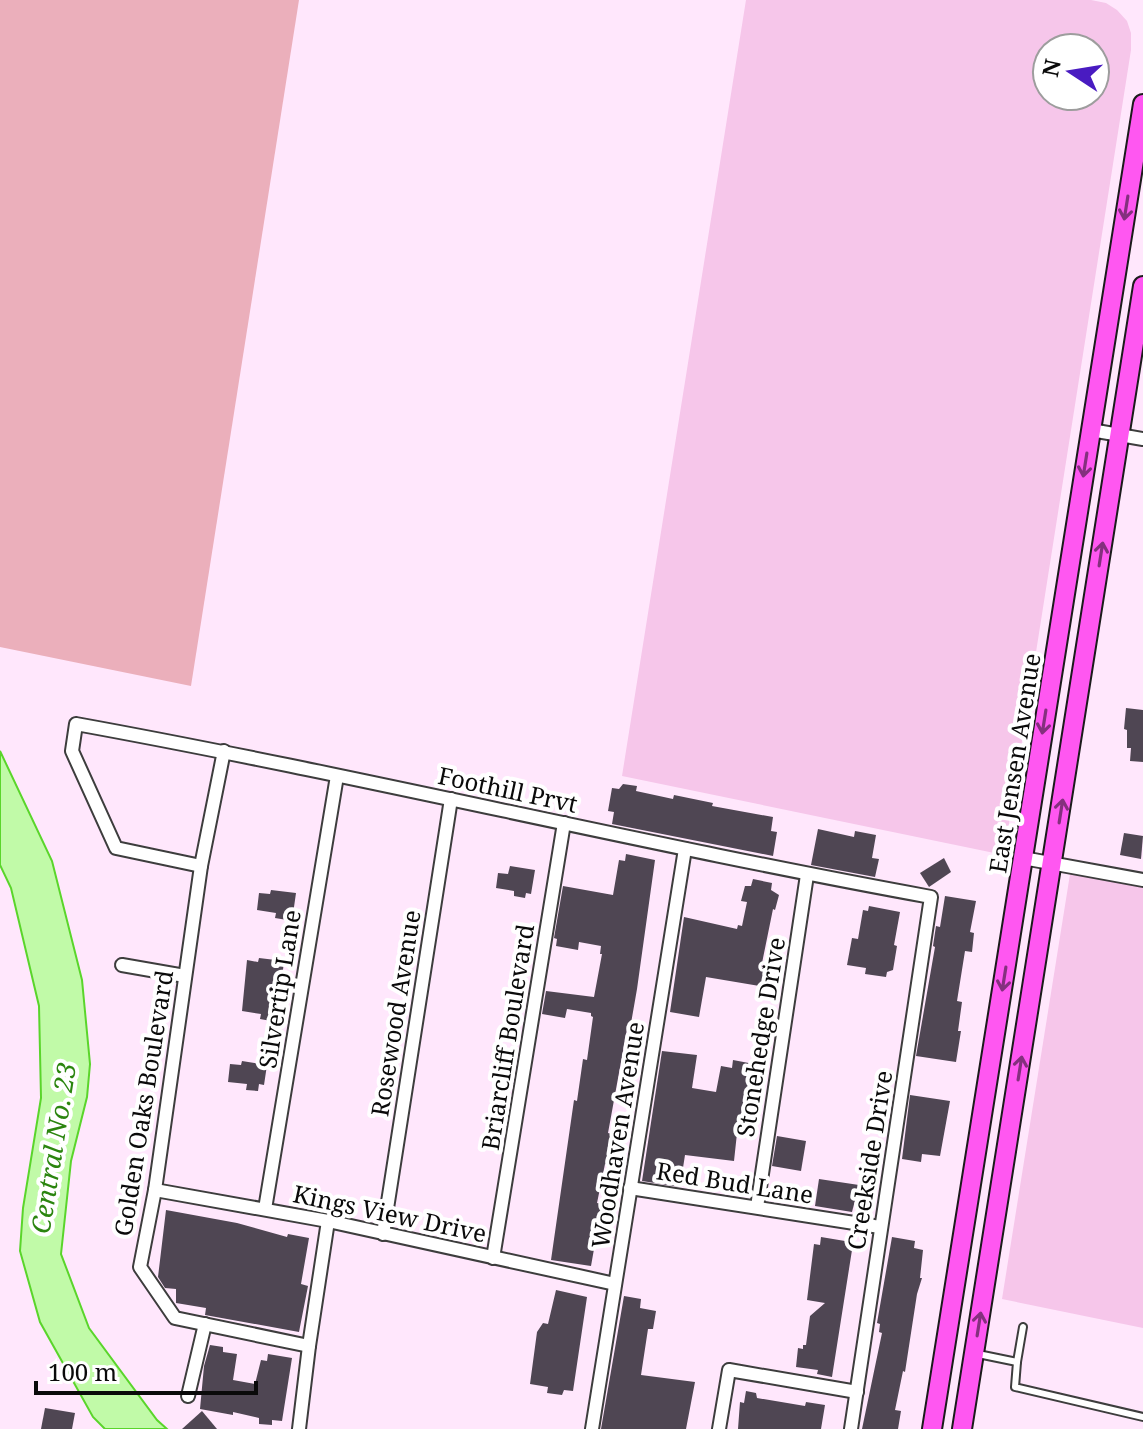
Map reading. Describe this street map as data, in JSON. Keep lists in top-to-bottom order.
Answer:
{
  "streets": {
    "main road": ["East Jensen Avenue"],
    "street": [
      "Foothill Prvt",
      "Silvertip Lane",
      "Rosewood Avenue",
      "Briarcliff Boulevard",
      "Stonehedge Drive",
      "Golden Oaks Boulevard",
      "Woodhaven Avenue",
      "Creekside Drive",
      "Red Bud Lane",
      "Kings View Drive"
    ]
  },
  "crossings": [
    ["Foothill Prvt", "Silvertip Lane"],
    ["Foothill Prvt", "Rosewood Avenue"],
    ["Foothill Prvt", "Briarcliff Boulevard"],
    ["Foothill Prvt", "Stonehedge Drive"],
    ["Foothill Prvt", "Golden Oaks Boulevard"],
    ["Foothill Prvt", "Woodhaven Avenue"],
    ["Foothill Prvt", "Creekside Drive"],
    ["Silvertip Lane", "Kings View Drive"],
    ["Rosewood Avenue", "Kings View Drive"],
    ["Briarcliff Boulevard", "Kings View Drive"],
    ["Stonehedge Drive", "Red Bud Lane"],
    ["Golden Oaks Boulevard", "Kings View Drive"],
    ["Woodhaven Avenue", "Red Bud Lane"],
    ["Woodhaven Avenue", "Kings View Drive"],
    ["Creekside Drive", "Red Bud Lane"]
  ],
  "water": ["Central No. 23"],
  "scale_bar": "100 m",
  "north": "left"
}
